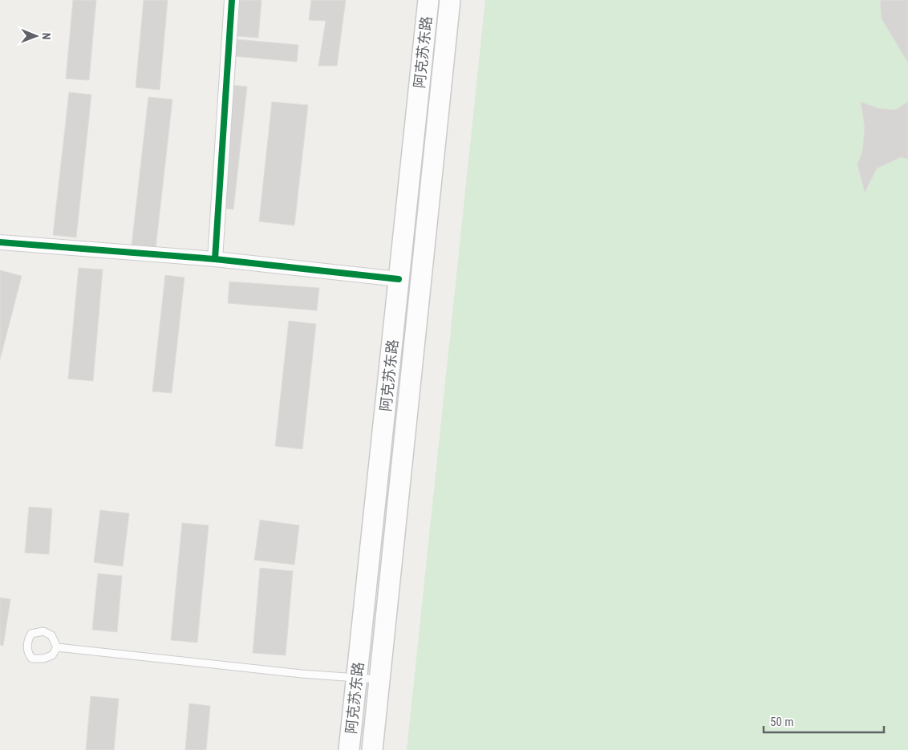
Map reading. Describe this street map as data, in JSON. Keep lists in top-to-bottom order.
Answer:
{
  "streets": {
    "main road": ["阿克苏东路"]
  },
  "scale_bar": "50 m",
  "north": "right"
}
